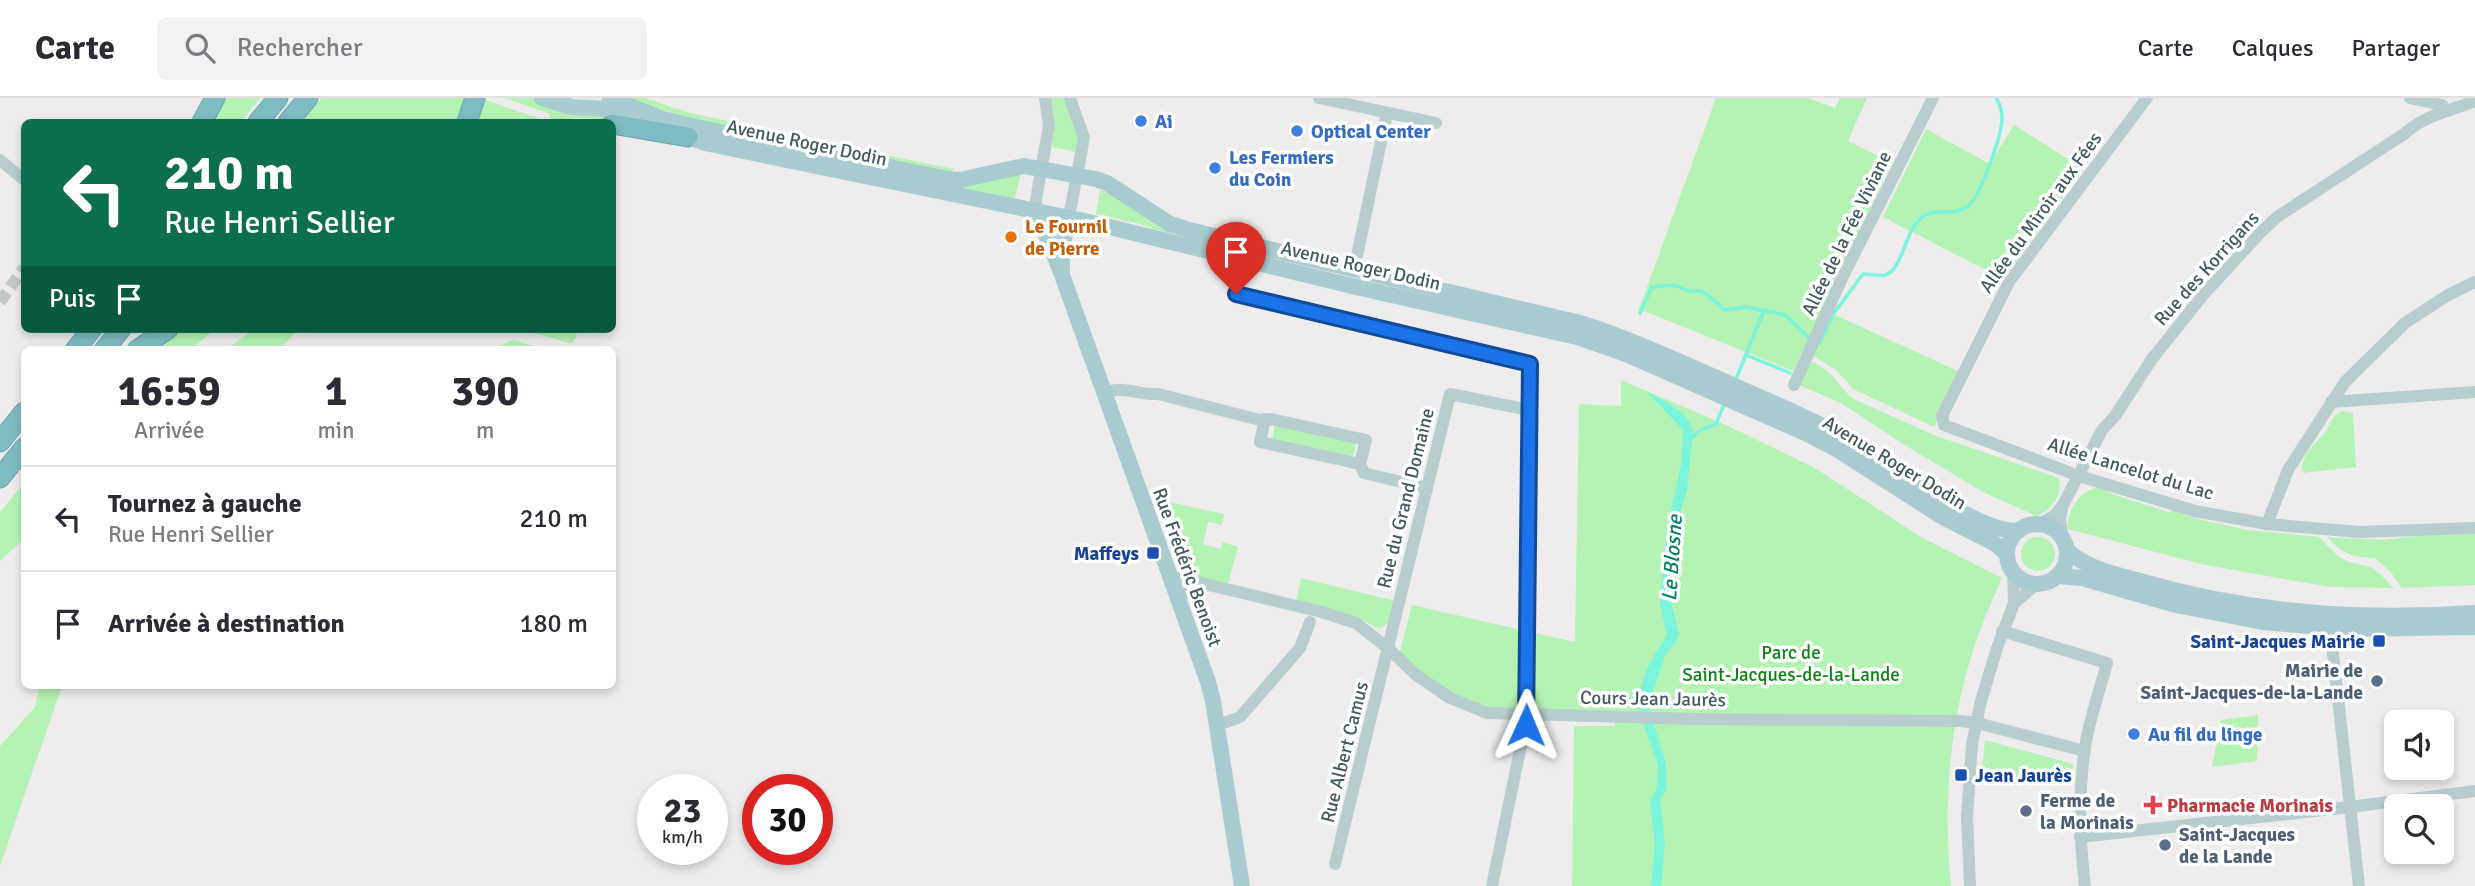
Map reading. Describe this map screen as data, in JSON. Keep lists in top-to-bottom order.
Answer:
{
  "streets": {
    "main road": ["Avenue Roger Dodin", "Rue Frédéric Benoist"],
    "street": [
      "Allée du Miroir aux Fées",
      "Allée de la Fée Viviane",
      "Rue des Korrigans",
      "Allée Lancelot du Lac",
      "Rue du Grand Domaine",
      "Cours Jean Jaurès",
      "Rue Albert Camus"
    ]
  },
  "crossings": [
    ["Avenue Roger Dodin", "Rue des Korrigans"],
    ["Avenue Roger Dodin", "Rue Frédéric Benoist"],
    ["Allée du Miroir aux Fées", "Allée Lancelot du Lac"],
    ["Rue des Korrigans", "Allée Lancelot du Lac"],
    ["Rue du Grand Domaine", "Cours Jean Jaurès"],
    ["Rue du Grand Domaine", "Rue Albert Camus"],
    ["Rue Frédéric Benoist", "Cours Jean Jaurès"],
    ["Cours Jean Jaurès", "Rue Albert Camus"]
  ],
  "water": ["Le Blosne"],
  "parks": ["Parc de Saint-Jacques-de-la-Lande"],
  "places": {
    "other": [
      "Ai",
      "Optical Center",
      "Les Fermiers du Coin",
      "Le Fournil de Pierre",
      "Mairie de Saint-Jacques-de-la-Lande",
      "Au fil du linge",
      "Ferme de la Morinais",
      "Saint-Jacques de la Lande"
    ],
    "transit": ["Maffeys", "Saint-Jacques Mairie", "Jean Jaurès"],
    "health": ["Pharmacie Morinais"]
  },
  "page": {
    "header": "Carte",
    "search": "Rechercher",
    "nav": ["Carte", "Calques", "Partager"],
    "turn": ["210 m", "Rue Henri Sellier"],
    "then": "Puis",
    "eta": [
      "16:59",
      "Arrivée",
      "1",
      "min",
      "390",
      "m"
    ],
    "list": [
      {
        "name": "Tournez à gauche",
        "note": "Rue Henri Sellier",
        "value": "210 m"
      },
      {
        "name": "Arrivée à destination",
        "value": "180 m"
      }
    ],
    "speed": "23 km/h",
    "limit": "30"
  }
}
